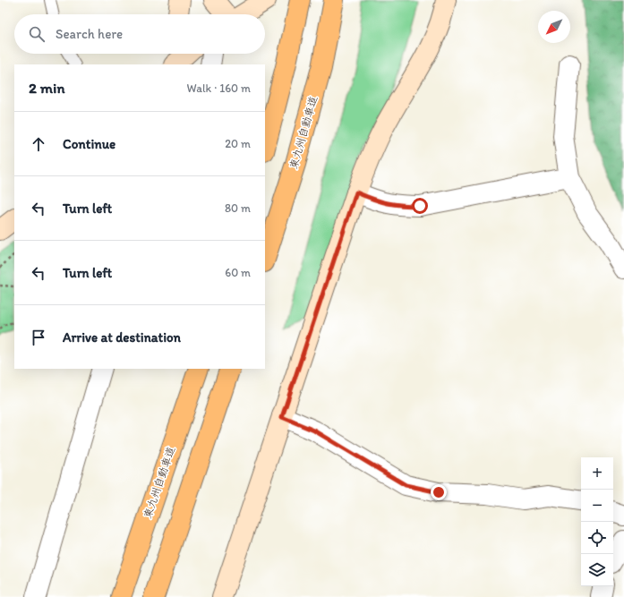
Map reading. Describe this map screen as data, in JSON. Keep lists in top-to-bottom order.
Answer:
{
  "streets": {
    "highway": ["東九州自動車道"]
  },
  "north": "bottom left",
  "page": {
    "search": "Search here",
    "heading": ["2 min", "Walk · 160 m"],
    "list": [
      ["Continue", "20 m"],
      ["Turn left", "80 m"],
      ["Turn left", "60 m"],
      "Arrive at destination"
    ],
    "map_buttons": ["+", "−"]
  }
}
